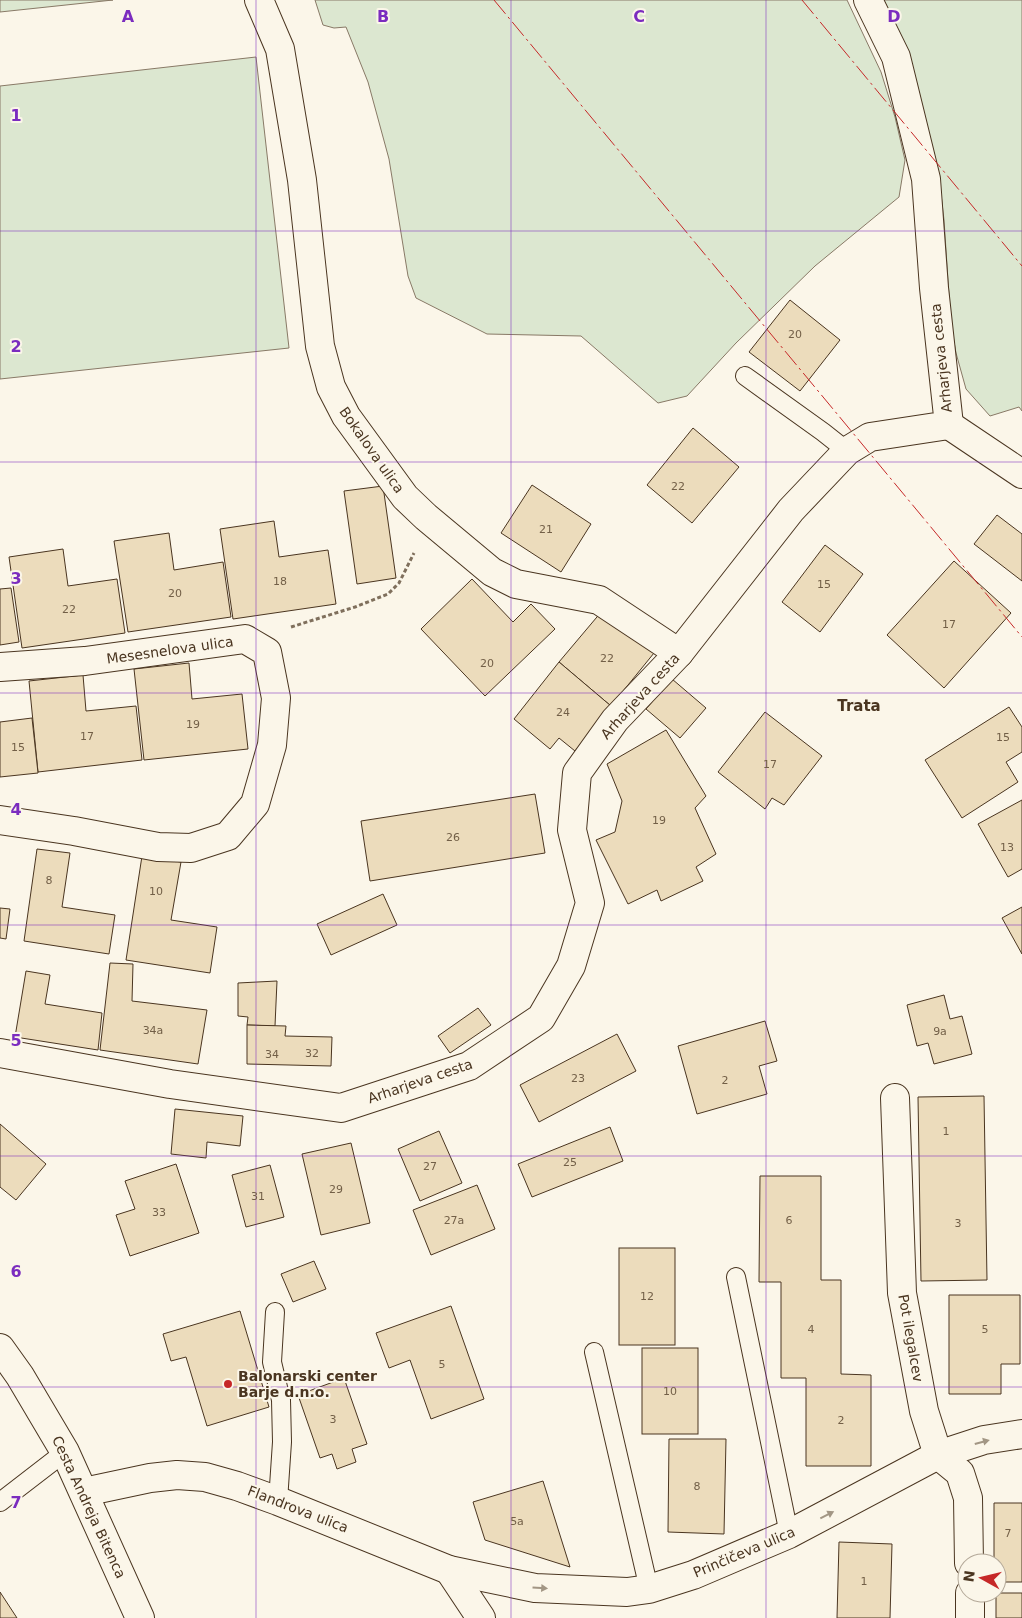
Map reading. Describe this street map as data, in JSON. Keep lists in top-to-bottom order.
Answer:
{
  "streets": {
    "street": [
      "Arharjeva cesta",
      "Bokalova ulica",
      "Mesesnelova ulica",
      "Pot ilegalcev",
      "Cesta Andreja Bitenca",
      "Flandrova ulica",
      "Prinčičeva ulica"
    ]
  },
  "crossings": [
    ["Arharjeva cesta", "Bokalova ulica"],
    ["Pot ilegalcev", "Prinčičeva ulica"],
    ["Cesta Andreja Bitenca", "Flandrova ulica"],
    ["Flandrova ulica", "Prinčičeva ulica"]
  ],
  "one_way": ["Prinčičeva ulica"],
  "districts": ["Trata"],
  "places": ["Balonarski center Barje d.n.o."],
  "house_numbers": [
    "20",
    "22",
    "21",
    "18",
    "15",
    "20",
    "22",
    "17",
    "22",
    "20",
    "24",
    "19",
    "17",
    "15",
    "15",
    "17",
    "19",
    "26",
    "13",
    "8",
    "10",
    "34a",
    "9a",
    "32",
    "34",
    "23",
    "2",
    "1",
    "25",
    "27",
    "29",
    "31",
    "33",
    "27a",
    "6",
    "3",
    "12",
    "4",
    "5",
    "5",
    "10",
    "3",
    "2",
    "8",
    "5a",
    "7",
    "1"
  ],
  "north": "left",
  "grid": {
    "columns": [
      "A",
      "B",
      "C",
      "D"
    ],
    "rows": [
      "1",
      "2",
      "3",
      "4",
      "5",
      "6",
      "7"
    ]
  }
}
